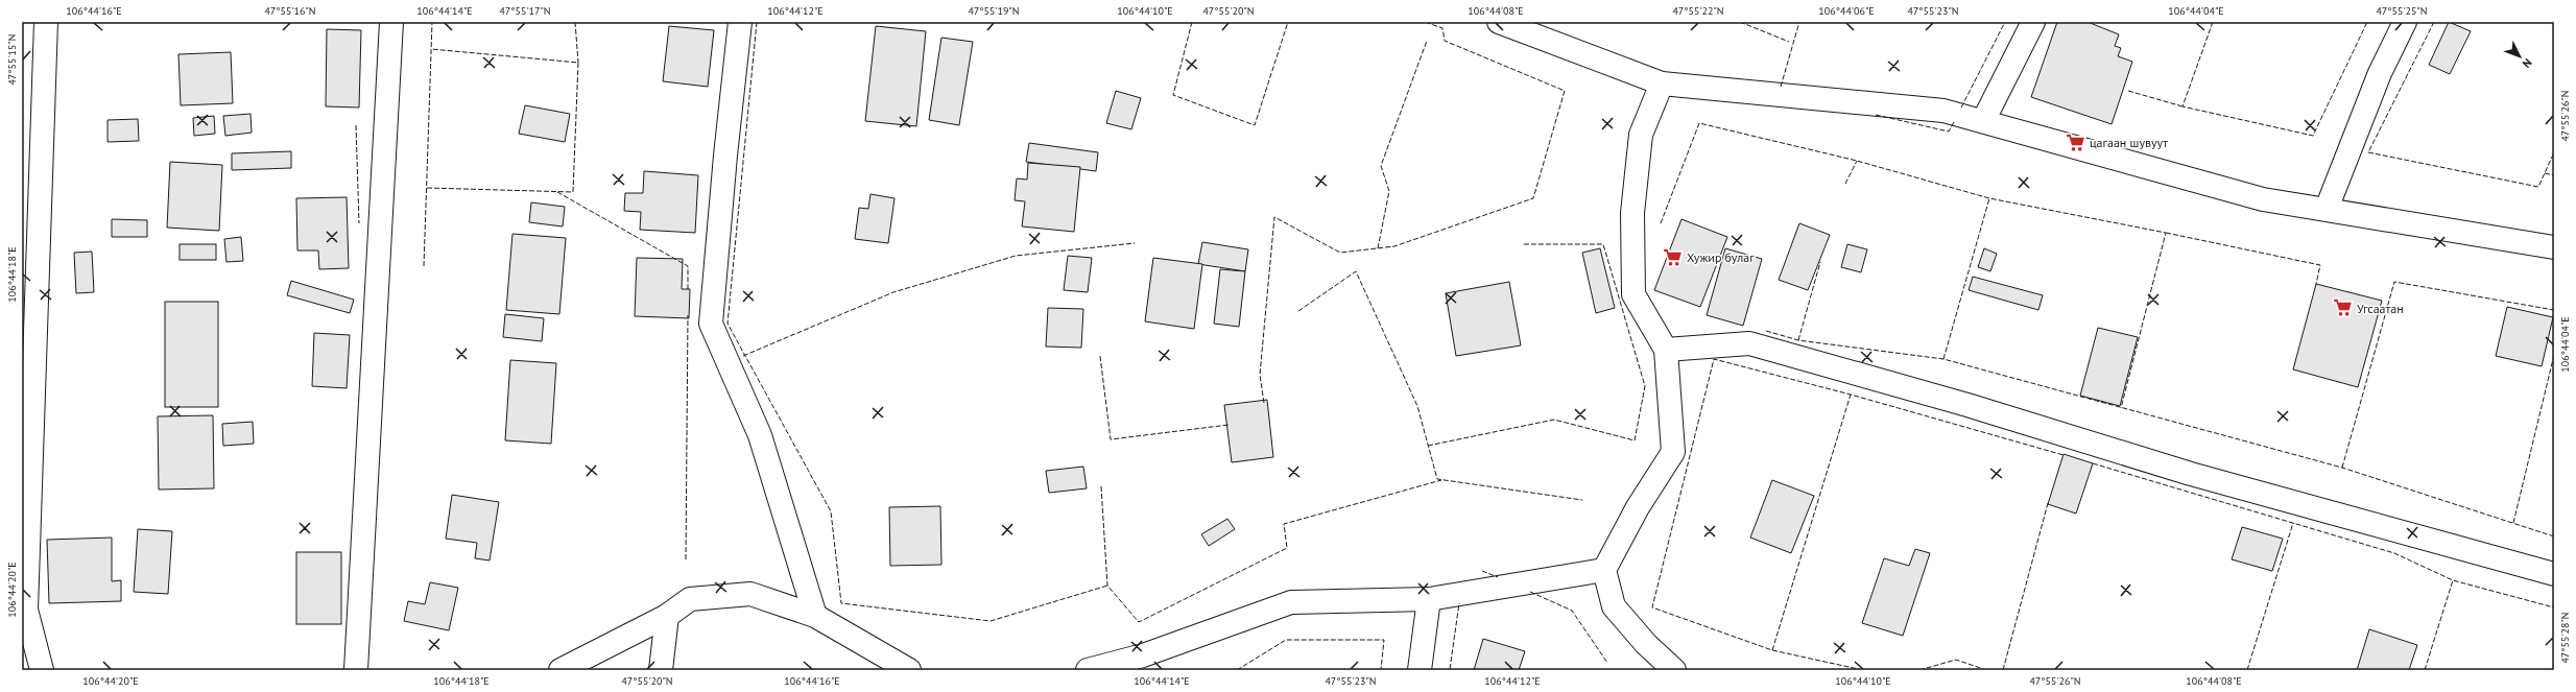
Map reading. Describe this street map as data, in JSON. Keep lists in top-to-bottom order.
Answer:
{
  "places": {
    "supermarket": ["цагаан шувуут", "Хужир булаг", "Угсаатан"]
  },
  "north": "bottom right",
  "coordinates": [
    "106°44'16\"E",
    "47°55'16\"N",
    "106°44'14\"E",
    "47°55'17\"N",
    "106°44'12\"E",
    "47°55'19\"N",
    "106°44'10\"E",
    "47°55'20\"N",
    "106°44'08\"E",
    "47°55'22\"N",
    "106°44'06\"E",
    "47°55'23\"N",
    "106°44'04\"E",
    "47°55'25\"N",
    "47°55'15\"N",
    "47°55'26\"N",
    "106°44'18\"E",
    "106°44'20\"E",
    "47°55'28\"N"
  ]
}
